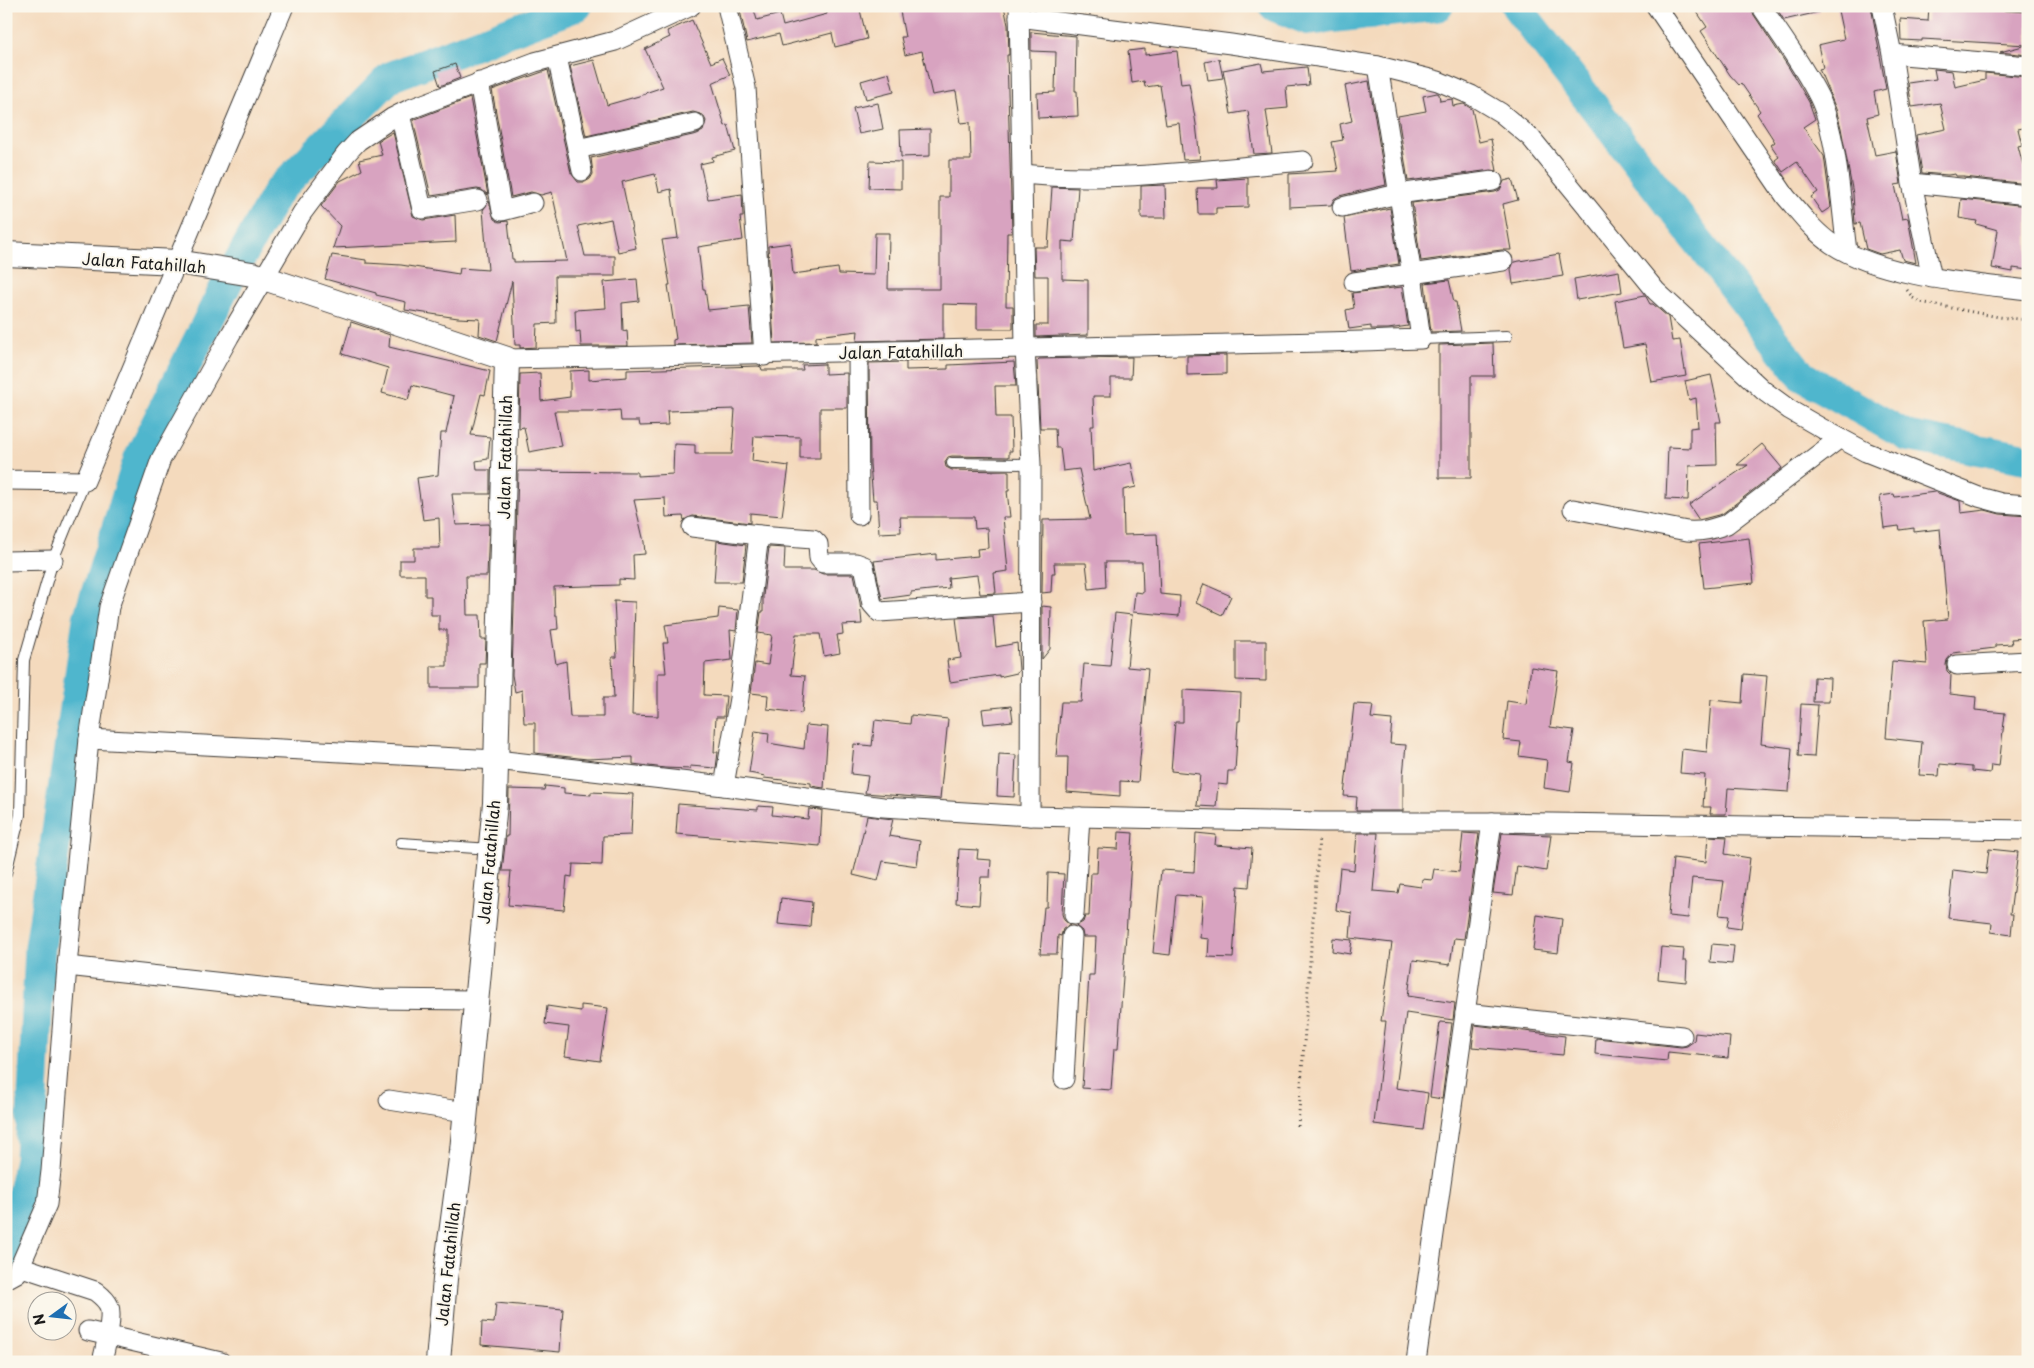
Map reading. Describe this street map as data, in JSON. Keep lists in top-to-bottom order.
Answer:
{
  "streets": {
    "street": ["Jalan Fatahillah"]
  },
  "north": "left"
}
